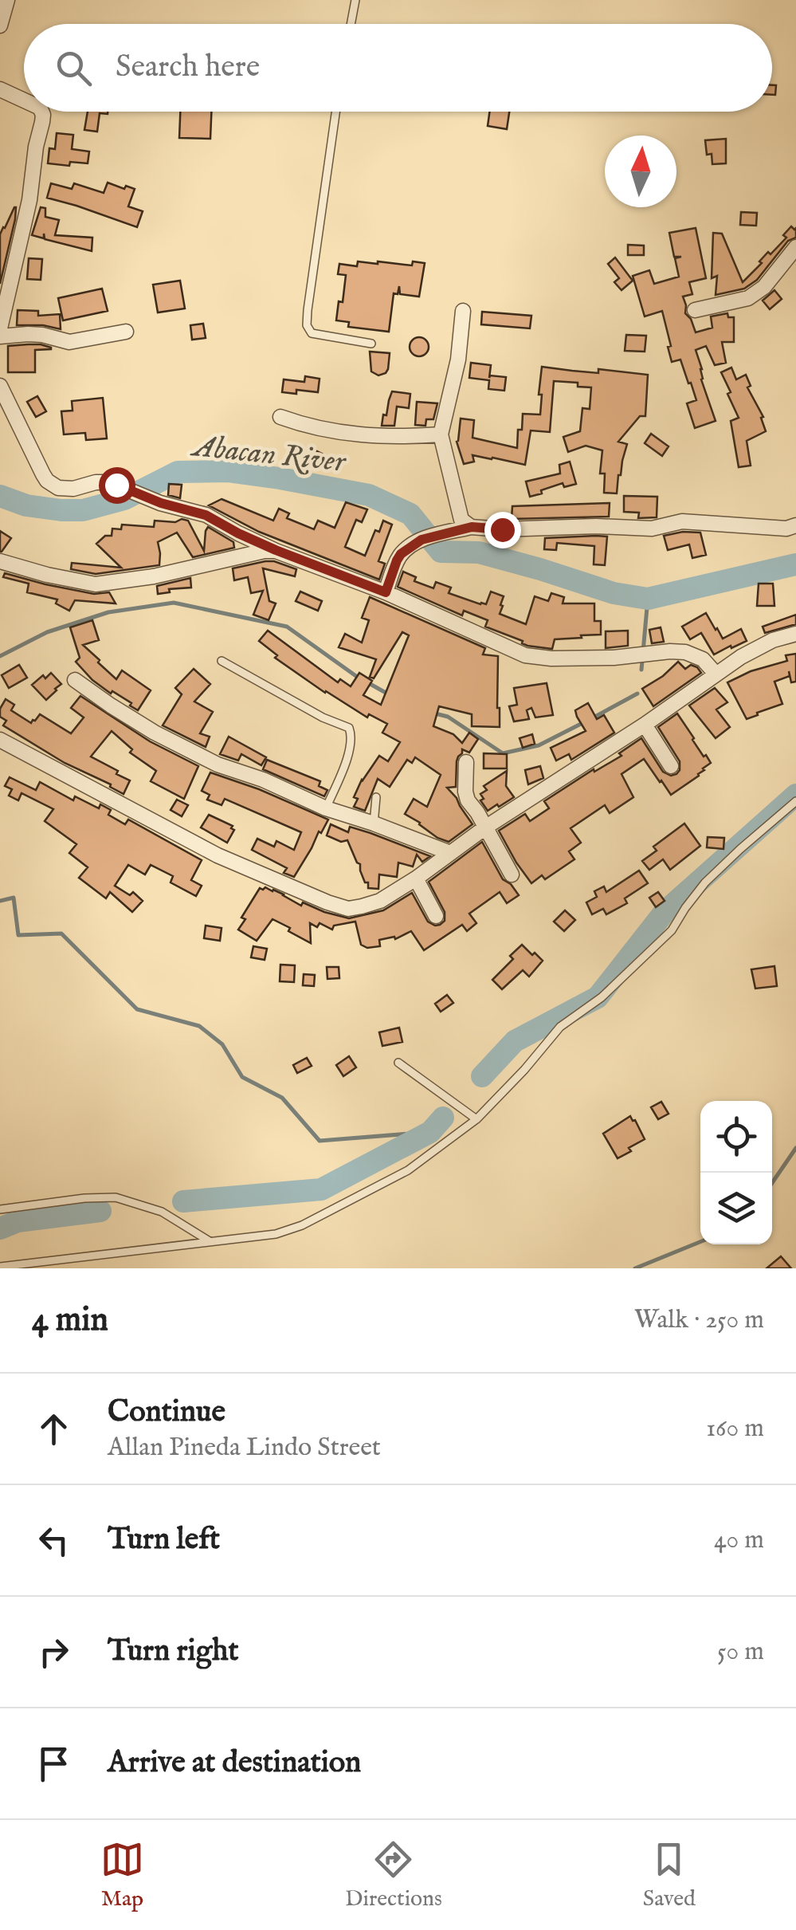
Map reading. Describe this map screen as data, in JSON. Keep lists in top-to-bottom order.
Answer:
{
  "water": ["Abacan River"],
  "north": "top",
  "page": {
    "search": "Search here",
    "heading": ["4 min", "Walk · 250 m"],
    "list": [
      ["Continue", "Allan Pineda Lindo Street", "160 m"],
      ["Turn left", "40 m"],
      ["Turn right", "50 m"],
      "Arrive at destination"
    ],
    "nav": ["Map", "Directions", "Saved"]
  }
}
